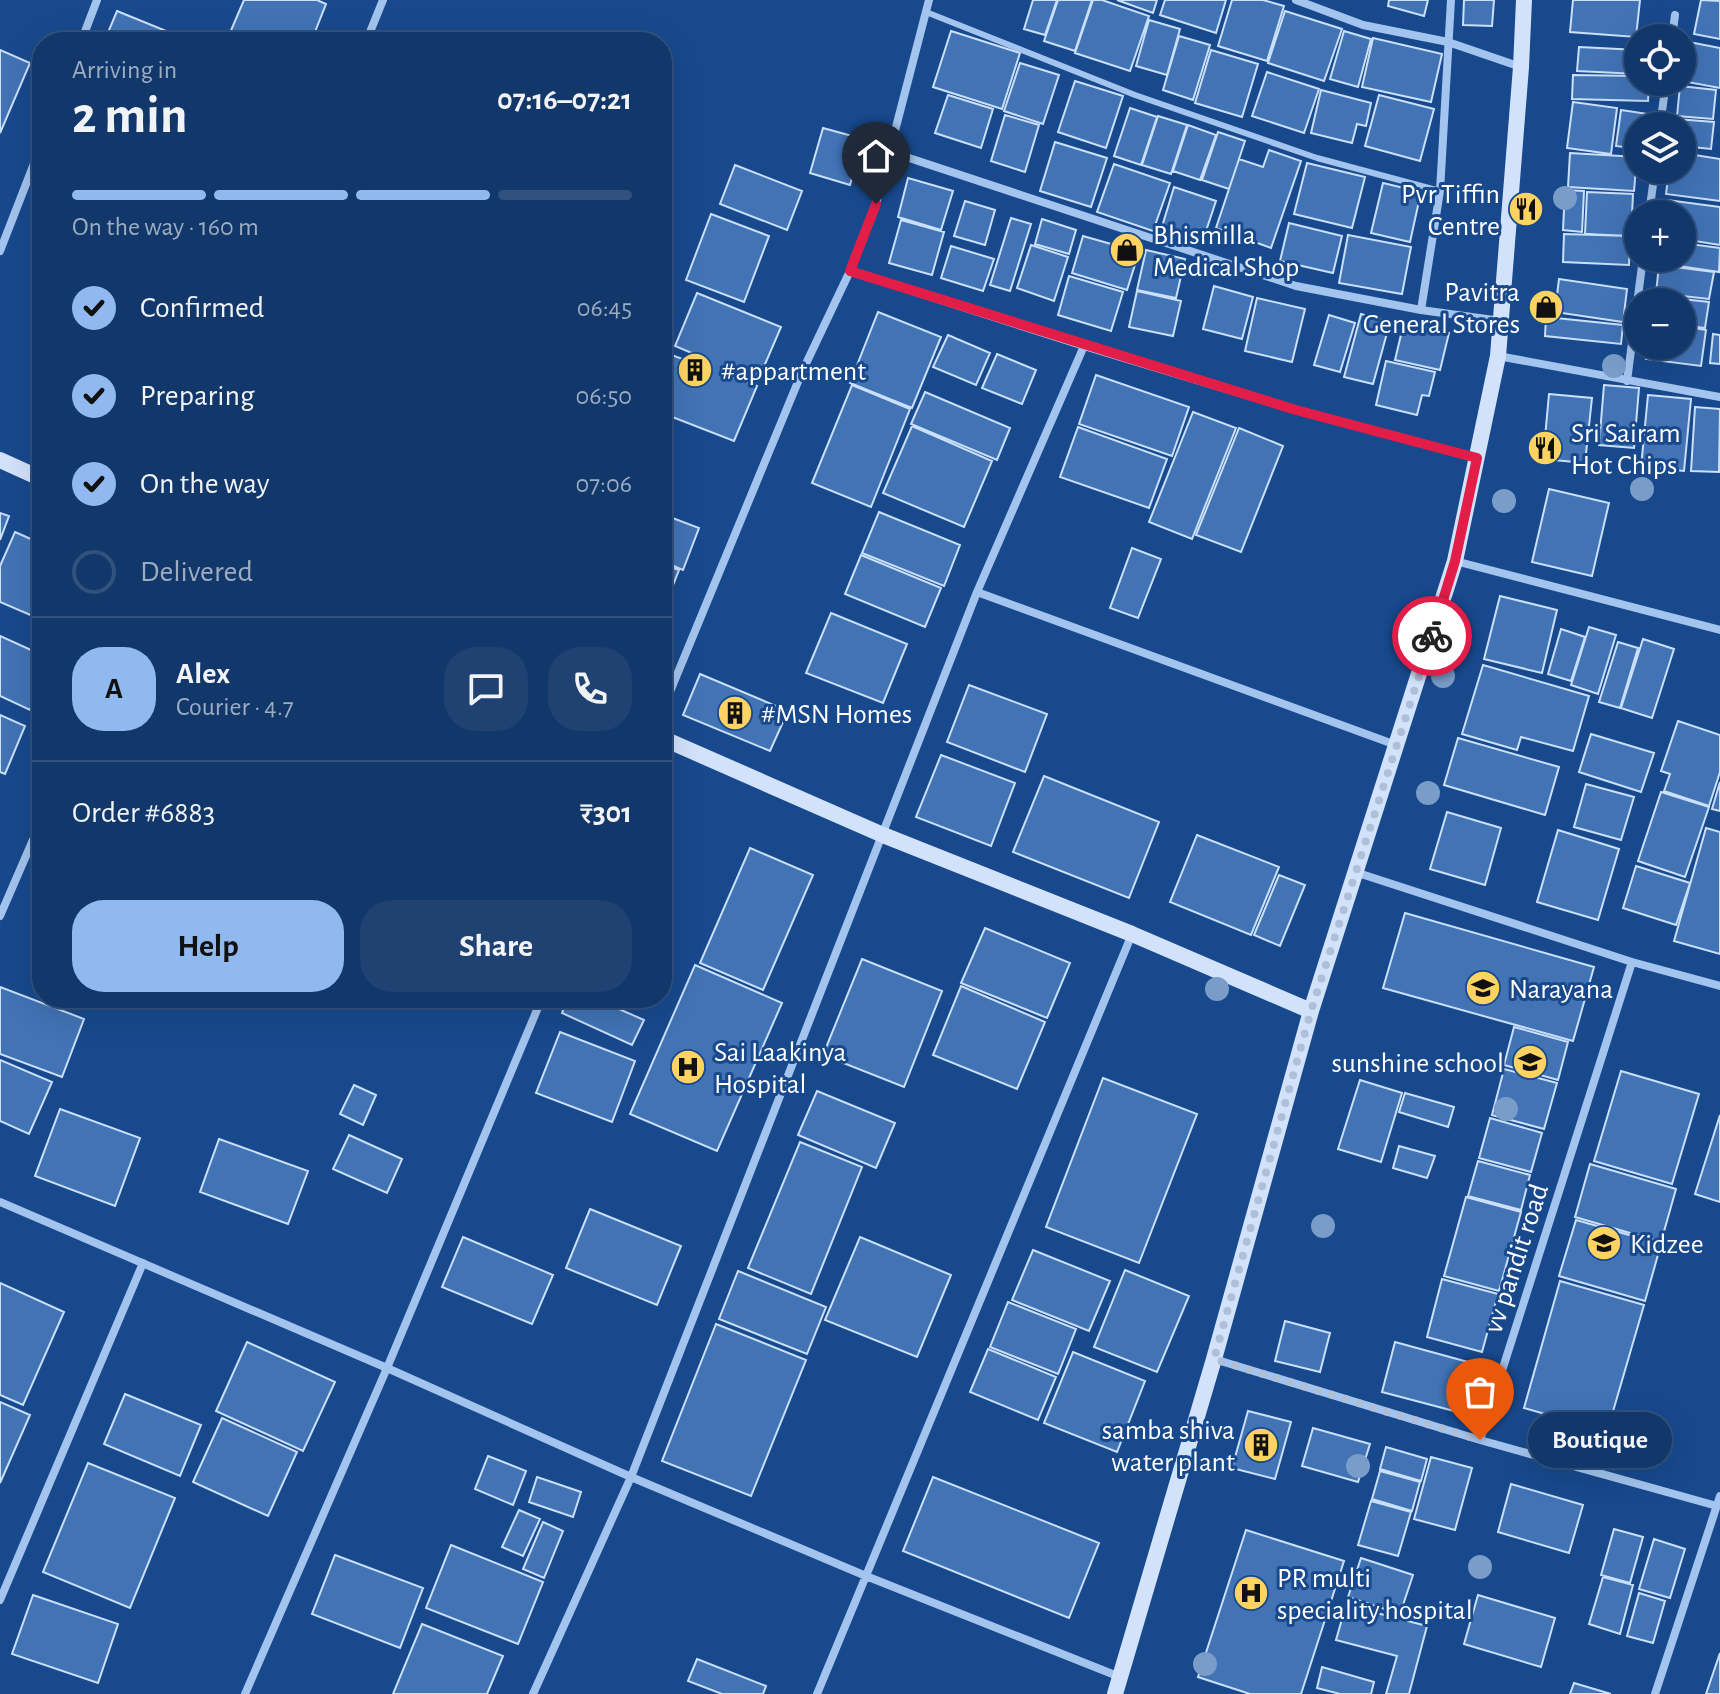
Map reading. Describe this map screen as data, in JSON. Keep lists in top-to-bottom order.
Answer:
{
  "streets": {
    "street": ["vv pandit road"]
  },
  "places": {
    "restaurant": ["Pvr Tiffin Centre", "Sri Sairam Hot Chips"],
    "shop": ["Bhismilla Medical Shop", "Pavitra General Stores"],
    "building": ["#appartment", "#MSN Homes", "samba shiva water plant"],
    "school or university": ["Narayana", "sunshine school", "Kidzee"],
    "hospital": ["Sai Laakinya Hospital", "PR multi speciality hospital"],
    "other": ["Boutique"]
  },
  "page": {
    "map_buttons": ["+", "−"],
    "heading": ["2 min", "Arriving in", "07:16–07:21"],
    "panel": [
      "Alex",
      "Courier · 4.7",
      "Order #6883",
      "₹301"
    ],
    "bar": "On the way · 160 m",
    "list": [
      ["Confirmed", "06:45"],
      ["Preparing", "06:50"],
      ["On the way", "07:06"],
      "Delivered"
    ],
    "round": "A",
    "buttons": ["Help", "Share"],
    "bubble": "Boutique"
  }
}
